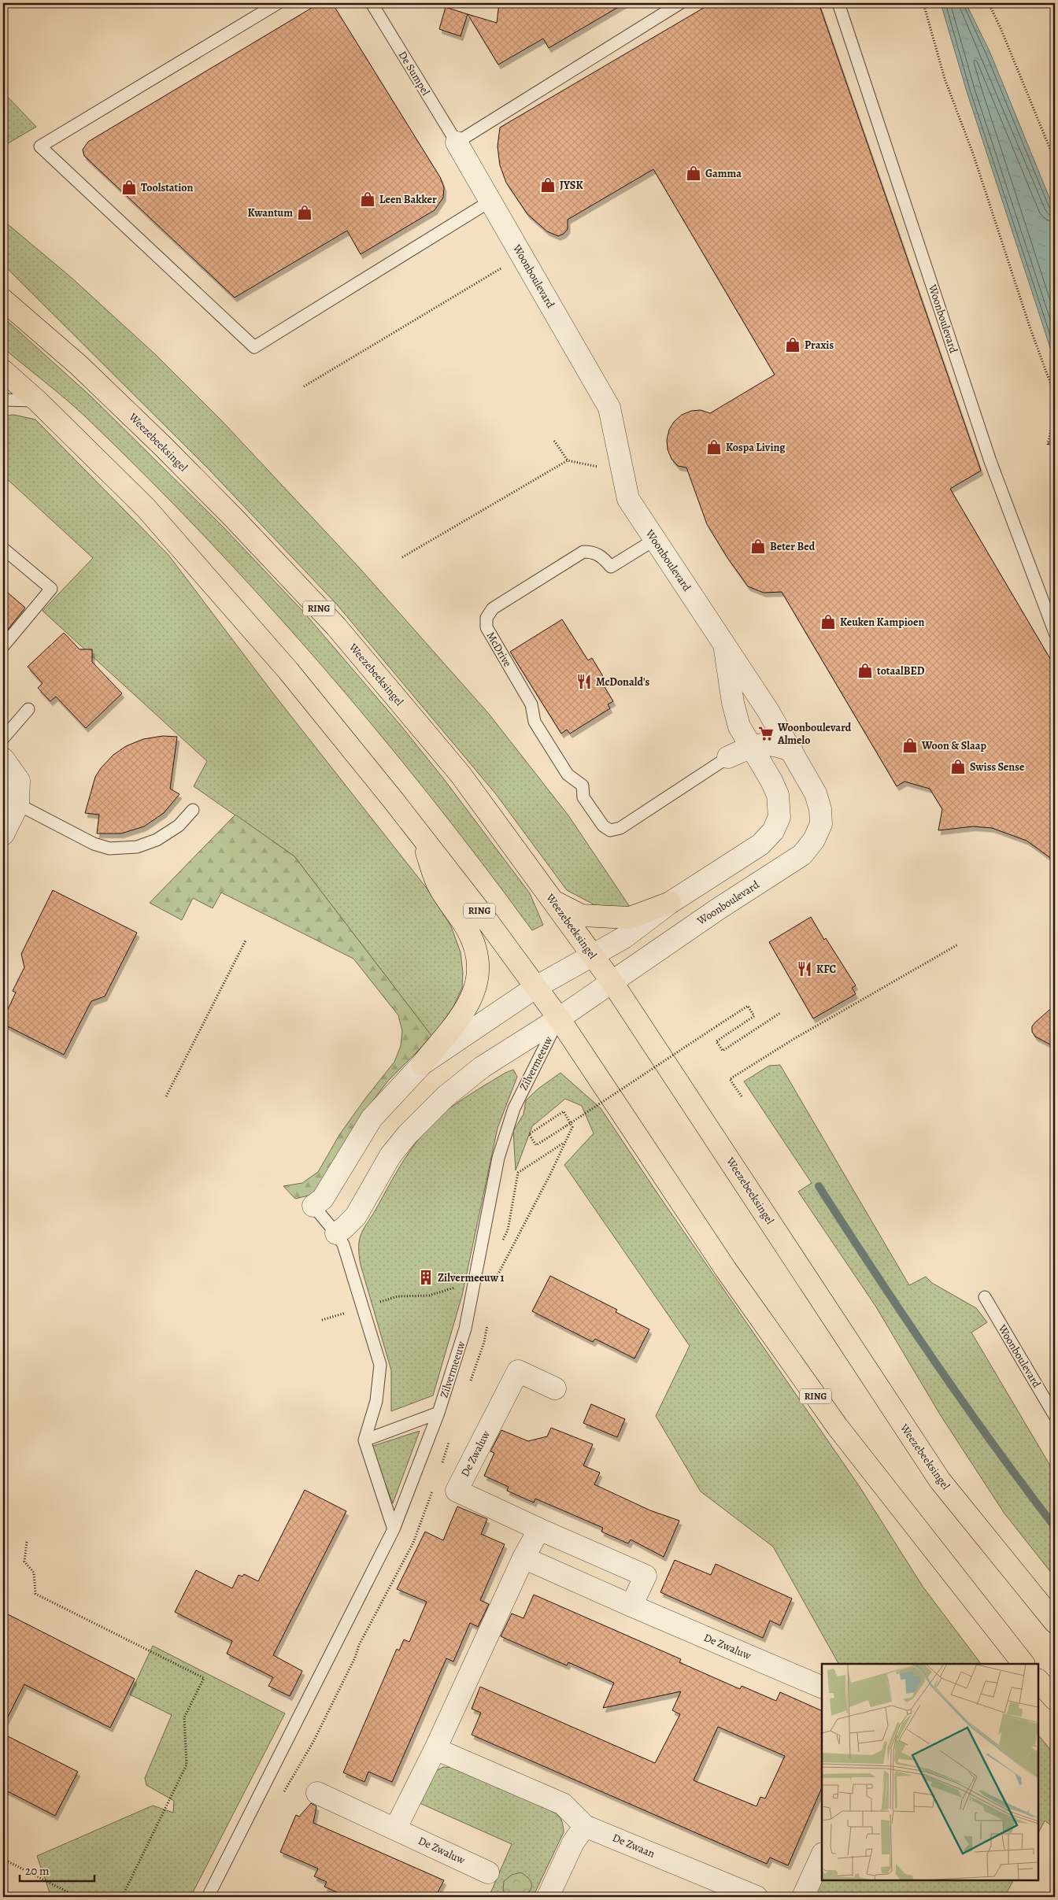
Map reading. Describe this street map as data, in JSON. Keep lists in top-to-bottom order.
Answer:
{
  "streets": {
    "main road": ["Weezebeeksingel", "RING"],
    "street": [
      "Woonboulevard",
      "Zilvermeeuw",
      "De Zwaluw",
      "De Zwaan"
    ],
    "lane": ["De Sumpel", "McDrive"]
  },
  "crossings": [
    ["De Sumpel", "Woonboulevard"],
    ["Woonboulevard", "Weezebeeksingel"],
    ["Woonboulevard", "RING"],
    ["Woonboulevard", "McDrive"],
    ["Woonboulevard", "Zilvermeeuw"],
    ["RING", "Zilvermeeuw"]
  ],
  "places": {
    "shop": [
      "Gamma",
      "JYSK",
      "Toolstation",
      "Leen Bakker",
      "Kwantum",
      "Praxis",
      "Kospa Living",
      "Beter Bed",
      "Keuken Kampioen",
      "totaalBED",
      "Woon & Slaap",
      "Swiss Sense"
    ],
    "restaurant": ["McDonald's", "KFC"],
    "supermarket": ["Woonboulevard Almelo"],
    "building": ["Zilvermeeuw 1"]
  },
  "scale_bar": "20 m"
}
